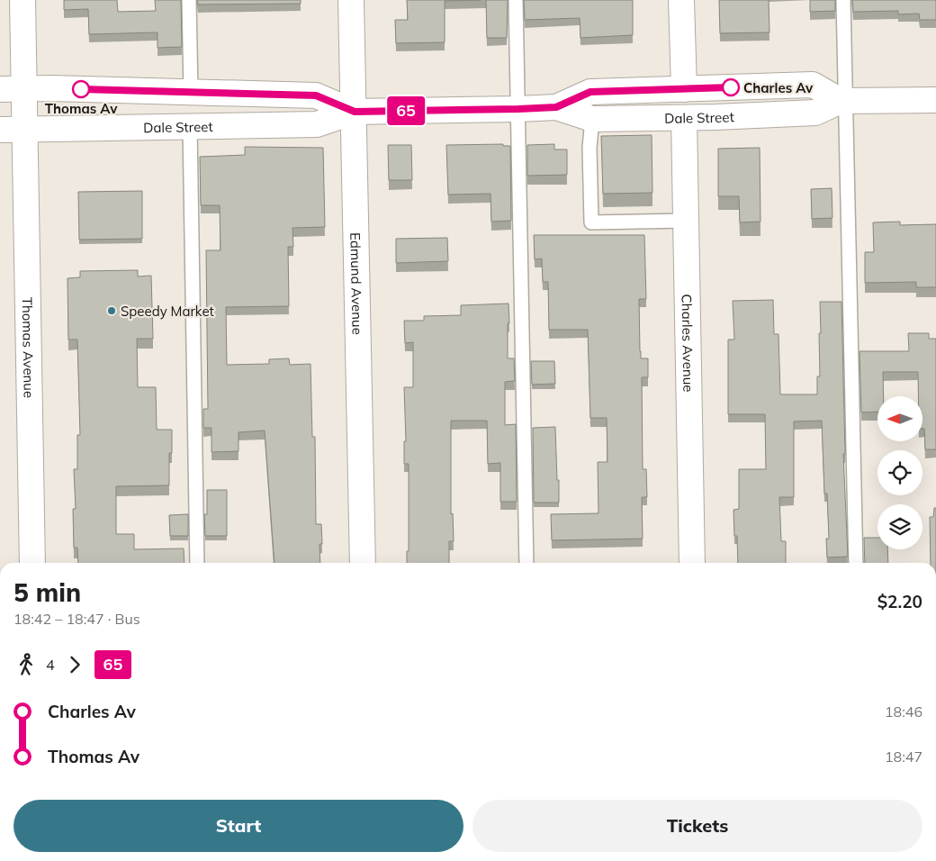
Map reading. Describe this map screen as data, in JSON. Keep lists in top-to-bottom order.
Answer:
{
  "streets": {
    "street": [
      "Dale Street",
      "Edmund Avenue",
      "Charles Avenue",
      "Thomas Avenue"
    ]
  },
  "crossings": [
    ["Dale Street", "Edmund Avenue"],
    ["Dale Street", "Charles Avenue"],
    ["Dale Street", "Thomas Avenue"]
  ],
  "places": ["Charles Av", "Thomas Av", "Speedy Market"],
  "lines": ["bus line 65"],
  "north": "left",
  "page": {
    "on_map": "65",
    "heading": ["5 min", "18:42 – 18:47 · Bus", "$2.20"],
    "legs": ["4", "65"],
    "list": [
      {
        "name": "Charles Av",
        "value": "18:46"
      },
      {
        "name": "Thomas Av",
        "value": "18:47"
      }
    ],
    "buttons": ["Start", "Tickets"]
  }
}
